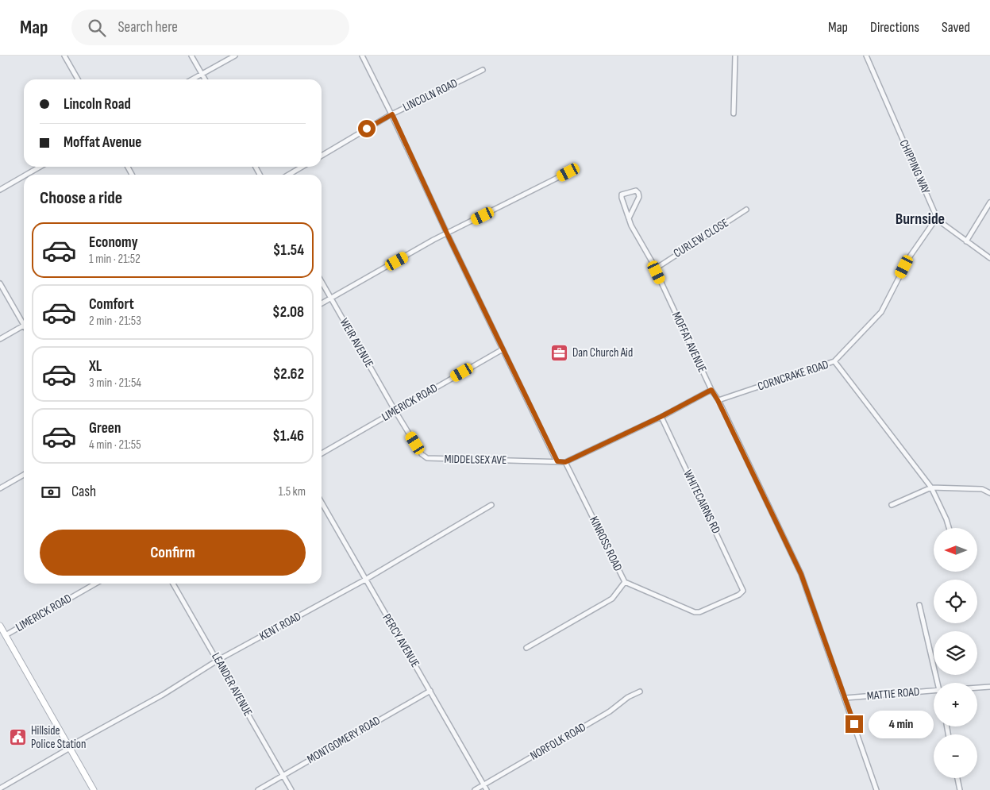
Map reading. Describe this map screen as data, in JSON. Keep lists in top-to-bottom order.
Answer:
{
  "streets": {
    "street": [
      "LINCOLN ROAD",
      "CHIPPING WAY",
      "CURLEW CLOSE",
      "MOFFAT AVENUE",
      "WEIR AVENUE",
      "CORNCRAKE ROAD",
      "LIMERICK ROAD",
      "MIDDELSEX AVE",
      "WHITECAIRNS RD",
      "KINROSS ROAD",
      "KENT ROAD",
      "PERCY AVENUE",
      "LEANDER AVENUE",
      "MATTIE ROAD",
      "MONTGOMERY ROAD",
      "NORFOLK ROAD"
    ]
  },
  "crossings": [
    ["CHIPPING WAY", "CORNCRAKE ROAD"],
    ["CURLEW CLOSE", "MOFFAT AVENUE"],
    ["MOFFAT AVENUE", "CORNCRAKE ROAD"],
    ["MOFFAT AVENUE", "MATTIE ROAD"],
    ["WEIR AVENUE", "LIMERICK ROAD"],
    ["WEIR AVENUE", "MIDDELSEX AVE"],
    ["LIMERICK ROAD", "MIDDELSEX AVE"],
    ["WHITECAIRNS RD", "KINROSS ROAD"],
    ["KENT ROAD", "PERCY AVENUE"],
    ["KENT ROAD", "LEANDER AVENUE"],
    ["PERCY AVENUE", "MONTGOMERY ROAD"],
    ["PERCY AVENUE", "NORFOLK ROAD"],
    ["LEANDER AVENUE", "MONTGOMERY ROAD"]
  ],
  "districts": ["Burnside"],
  "places": {
    "office": ["Dan Church Aid"],
    "public building": ["Hillside Police Station"]
  },
  "north": "left",
  "page": {
    "header": "Map",
    "search": "Search here",
    "nav": ["Map", "Directions", "Saved"],
    "banner": ["Lincoln Road", "Moffat Avenue"],
    "heading": "Choose a ride",
    "list": [
      {
        "name": "Economy",
        "note": "1 min · 21:52",
        "value": "$1.54"
      },
      {
        "name": "Comfort",
        "note": "2 min · 21:53",
        "value": "$2.08"
      },
      {
        "name": "XL",
        "note": "3 min · 21:54",
        "value": "$2.62"
      },
      {
        "name": "Green",
        "note": "4 min · 21:55",
        "value": "$1.46"
      }
    ],
    "pay": ["Cash", "1.5 km"],
    "buttons": "Confirm",
    "map_buttons": ["+", "−"],
    "bubble": "4 min"
  }
}
